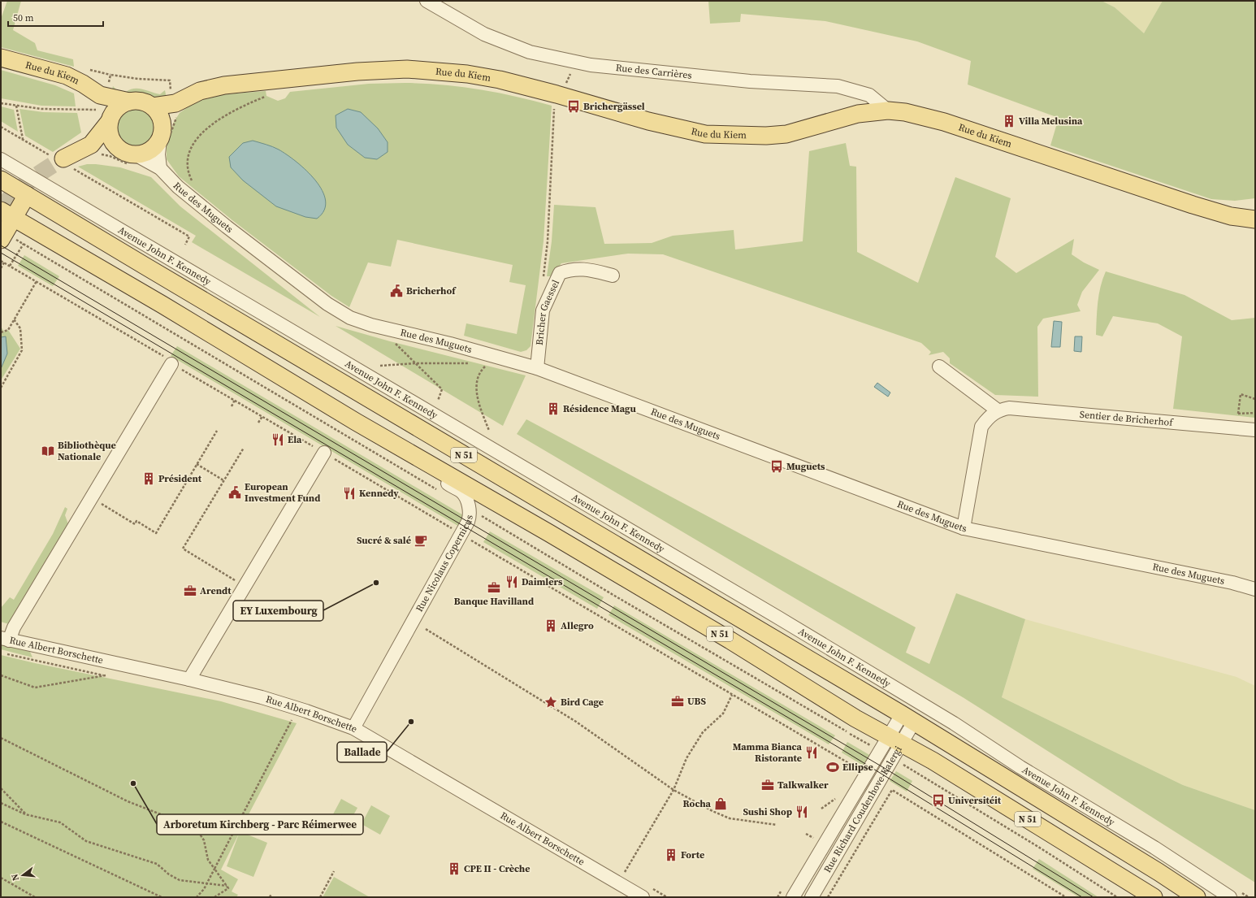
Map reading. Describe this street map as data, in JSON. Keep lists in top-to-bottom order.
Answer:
{
  "streets": {
    "main road": ["Rue du Kiem", "Avenue John F. Kennedy", "N 51"],
    "street": [
      "Rue des Carrières",
      "Rue des Muguets",
      "Bricher Gaessel",
      "Sentier de Bricherhof",
      "Rue Nicolaus Copernicus",
      "Rue Albert Borschette",
      "Rue Richard Coudenhove-Kalergi"
    ]
  },
  "crossings": [
    ["Rue des Carrières", "Rue du Kiem"],
    ["Rue du Kiem", "Rue des Muguets"],
    ["Rue des Muguets", "Bricher Gaessel"],
    ["Avenue John F. Kennedy", "Rue Richard Coudenhove-Kalergi"],
    ["N 51", "Rue Nicolaus Copernicus"],
    ["N 51", "Rue Richard Coudenhove-Kalergi"],
    ["Rue Nicolaus Copernicus", "Rue Albert Borschette"]
  ],
  "places": {
    "bus stop": ["Brichergässel", "Muguets", "Universitéit"],
    "building": [
      "Villa Melusina",
      "Résidence Magu",
      "Président",
      "Allegro",
      "Forte",
      "CPE II - Crèche"
    ],
    "public building": ["Bricherhof", "European Investment Fund"],
    "restaurant": [
      "Ela",
      "Kennedy",
      "Daimlers",
      "Mamma Bianca Ristorante",
      "Sushi Shop"
    ],
    "library": ["Bibliothèque Nationale"],
    "cafe": ["Sucré & salé"],
    "other": ["EY Luxembourg", "Ballade", "Arboretum Kirchberg - Parc Réimerwee"],
    "office": [
      "Banque Havilland",
      "Arendt",
      "UBS",
      "Talkwalker"
    ],
    "place": ["Bird Cage"],
    "sports": ["Ellipse"],
    "shop": ["Rocha"]
  },
  "scale_bar": "50 m",
  "north": "left"
}
